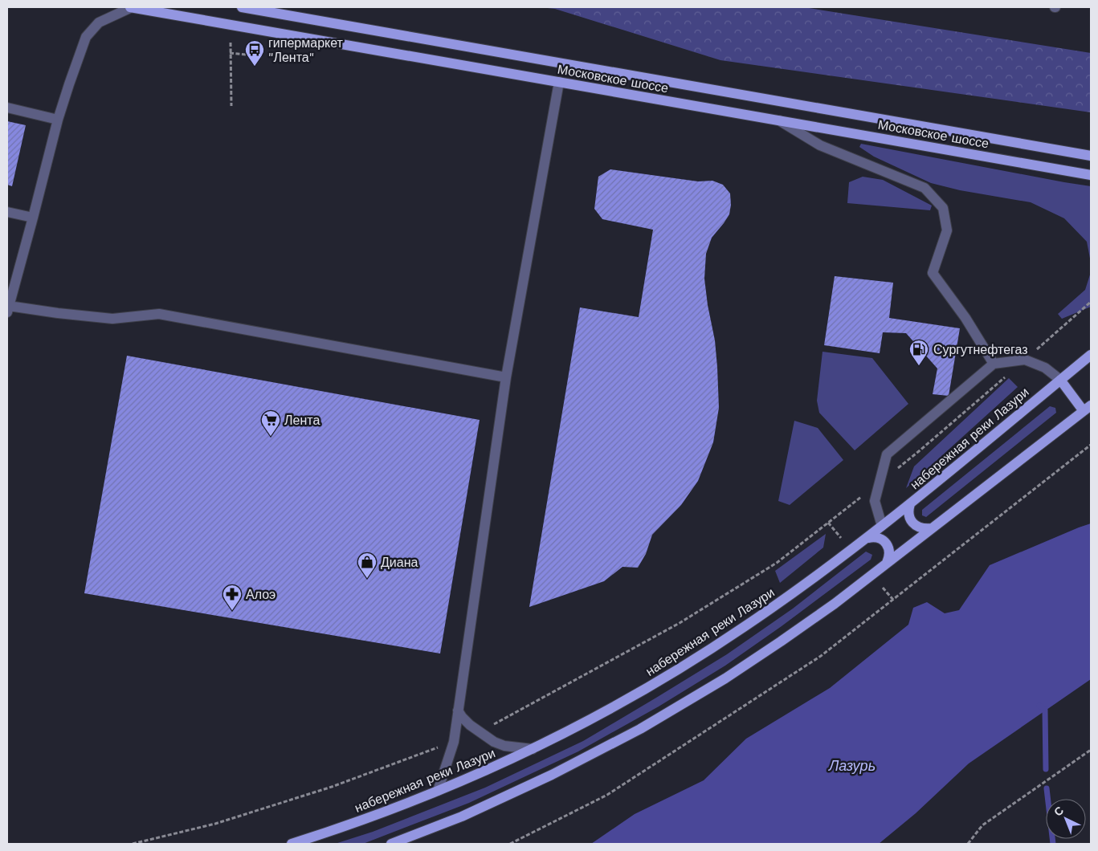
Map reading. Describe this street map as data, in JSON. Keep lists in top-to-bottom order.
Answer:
{
  "streets": {
    "main road": ["Московское шоссе", "набережная реки Лазури"]
  },
  "water": ["Лазурь"],
  "places": {
    "bus stop": ["гипермаркет \"Лента\""],
    "fuel station": ["Сургутнефтегаз"],
    "supermarket": ["Лента"],
    "shop": ["Диана"],
    "pharmacy": ["Алоэ"]
  },
  "north": "top left"
}
